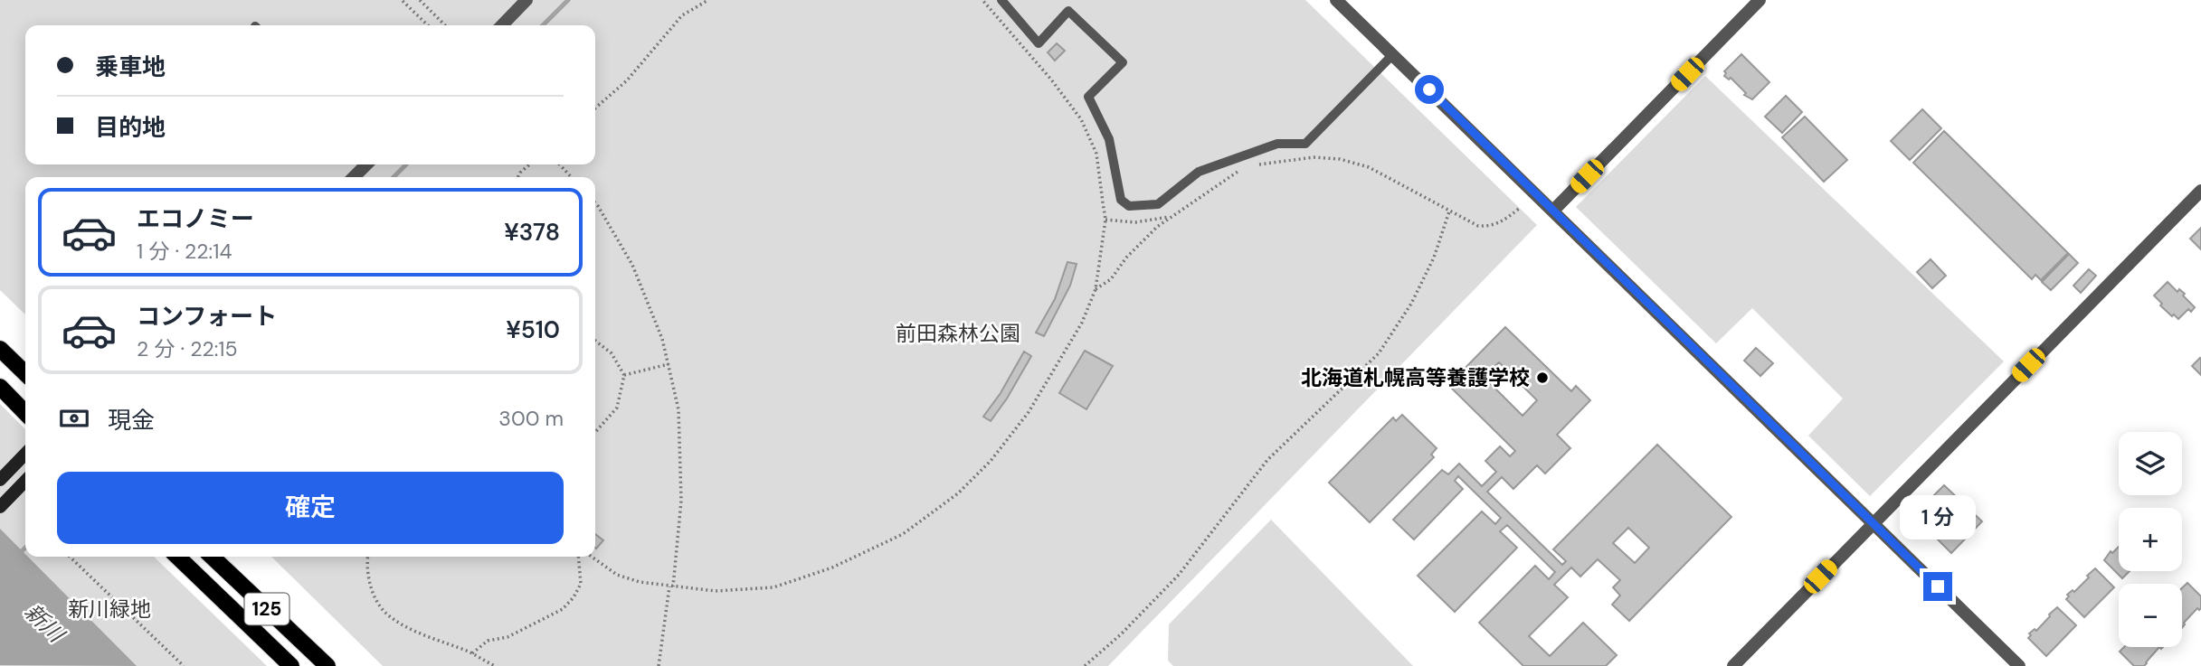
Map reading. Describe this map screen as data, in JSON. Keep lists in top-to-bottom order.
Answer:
{
  "streets": {
    "main road": ["125"]
  },
  "water": ["新川"],
  "parks": ["前田森林公園", "新川緑地"],
  "places": ["北海道札幌高等養護学校"],
  "page": {
    "banner": ["乗車地", "目的地"],
    "list": [
      {
        "name": "エコノミー",
        "note": "1 分 · 22:14",
        "value": "¥378"
      },
      {
        "name": "コンフォート",
        "note": "2 分 · 22:15",
        "value": "¥510"
      }
    ],
    "pay": ["現金", "300 m"],
    "map_buttons": ["+", "−"],
    "buttons": "確定",
    "bubble": "1 分"
  }
}
